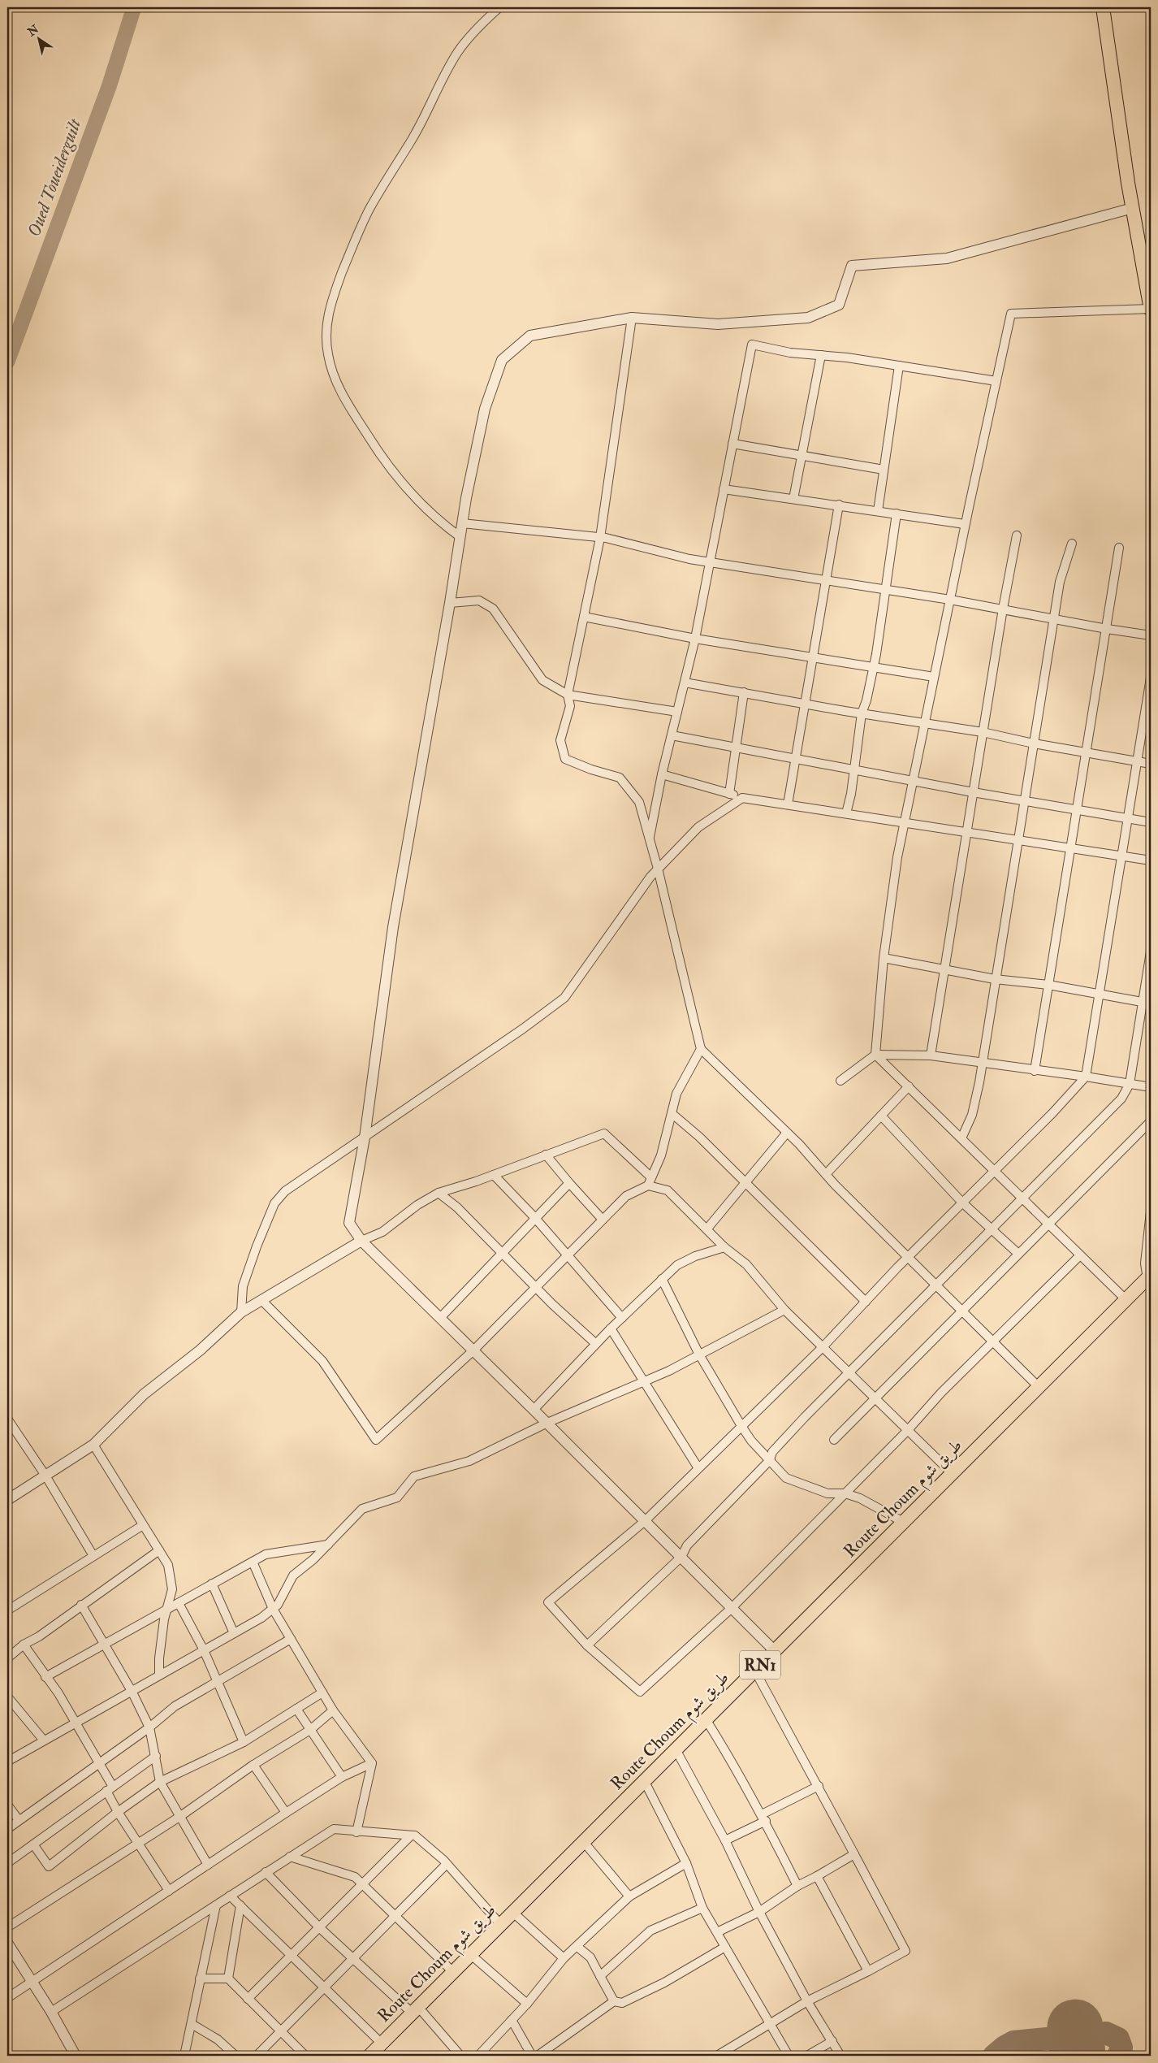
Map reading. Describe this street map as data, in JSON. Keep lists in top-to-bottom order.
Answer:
{
  "streets": {
    "highway": ["Route Choum طريق شوم", "RN1"]
  },
  "water": ["Oued Toueiderguilt"],
  "north": "top left"
}
